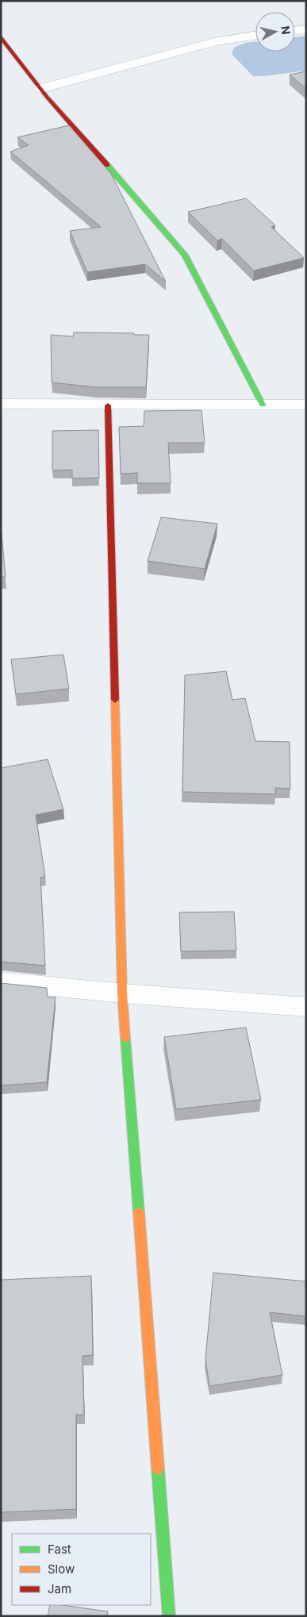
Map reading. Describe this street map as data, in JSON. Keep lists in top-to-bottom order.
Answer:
{
  "legend": ["Fast", "Slow", "Jam"],
  "north": "right"
}
